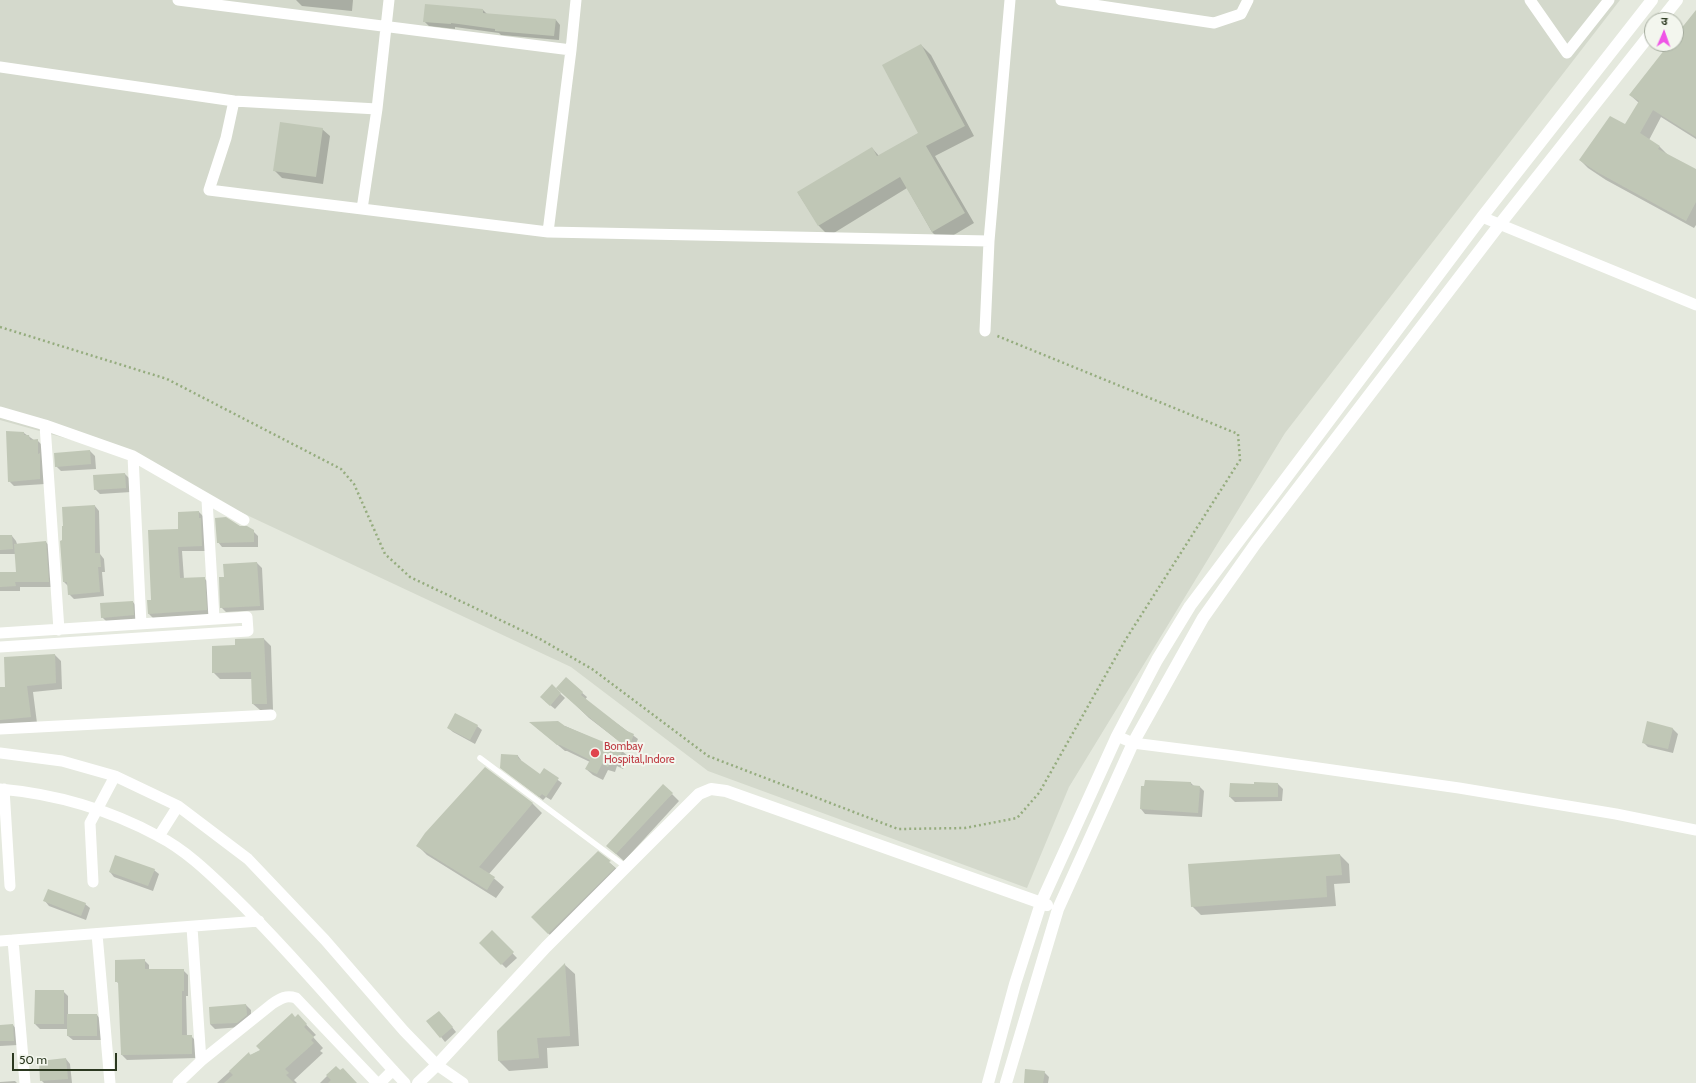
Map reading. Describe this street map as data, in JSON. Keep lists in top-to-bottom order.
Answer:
{
  "places": ["Bombay Hospital,Indore"],
  "scale_bar": "50 m",
  "north": "top"
}
